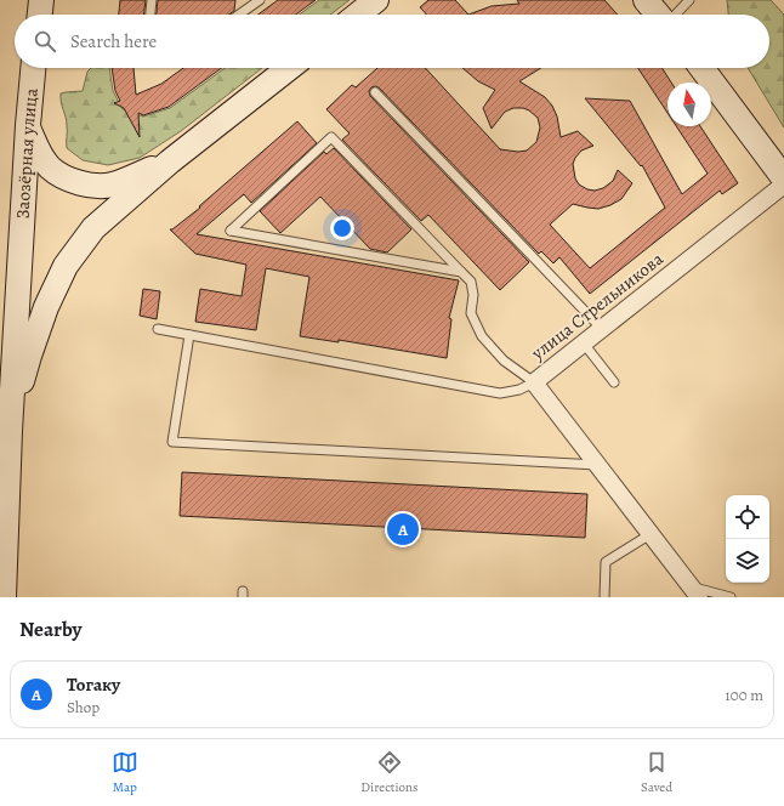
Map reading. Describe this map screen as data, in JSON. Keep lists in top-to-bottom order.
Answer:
{
  "streets": {
    "main road": ["Заозёрная улица"],
    "street": ["улица Стрельникова"]
  },
  "north": "top",
  "page": {
    "search": "Search here",
    "pins": "A",
    "heading": "Nearby",
    "list": [
      {
        "mark": "A",
        "name": "Тогаку",
        "note": "Shop",
        "value": "100 m"
      }
    ],
    "nav": ["Map", "Directions", "Saved"]
  }
}
